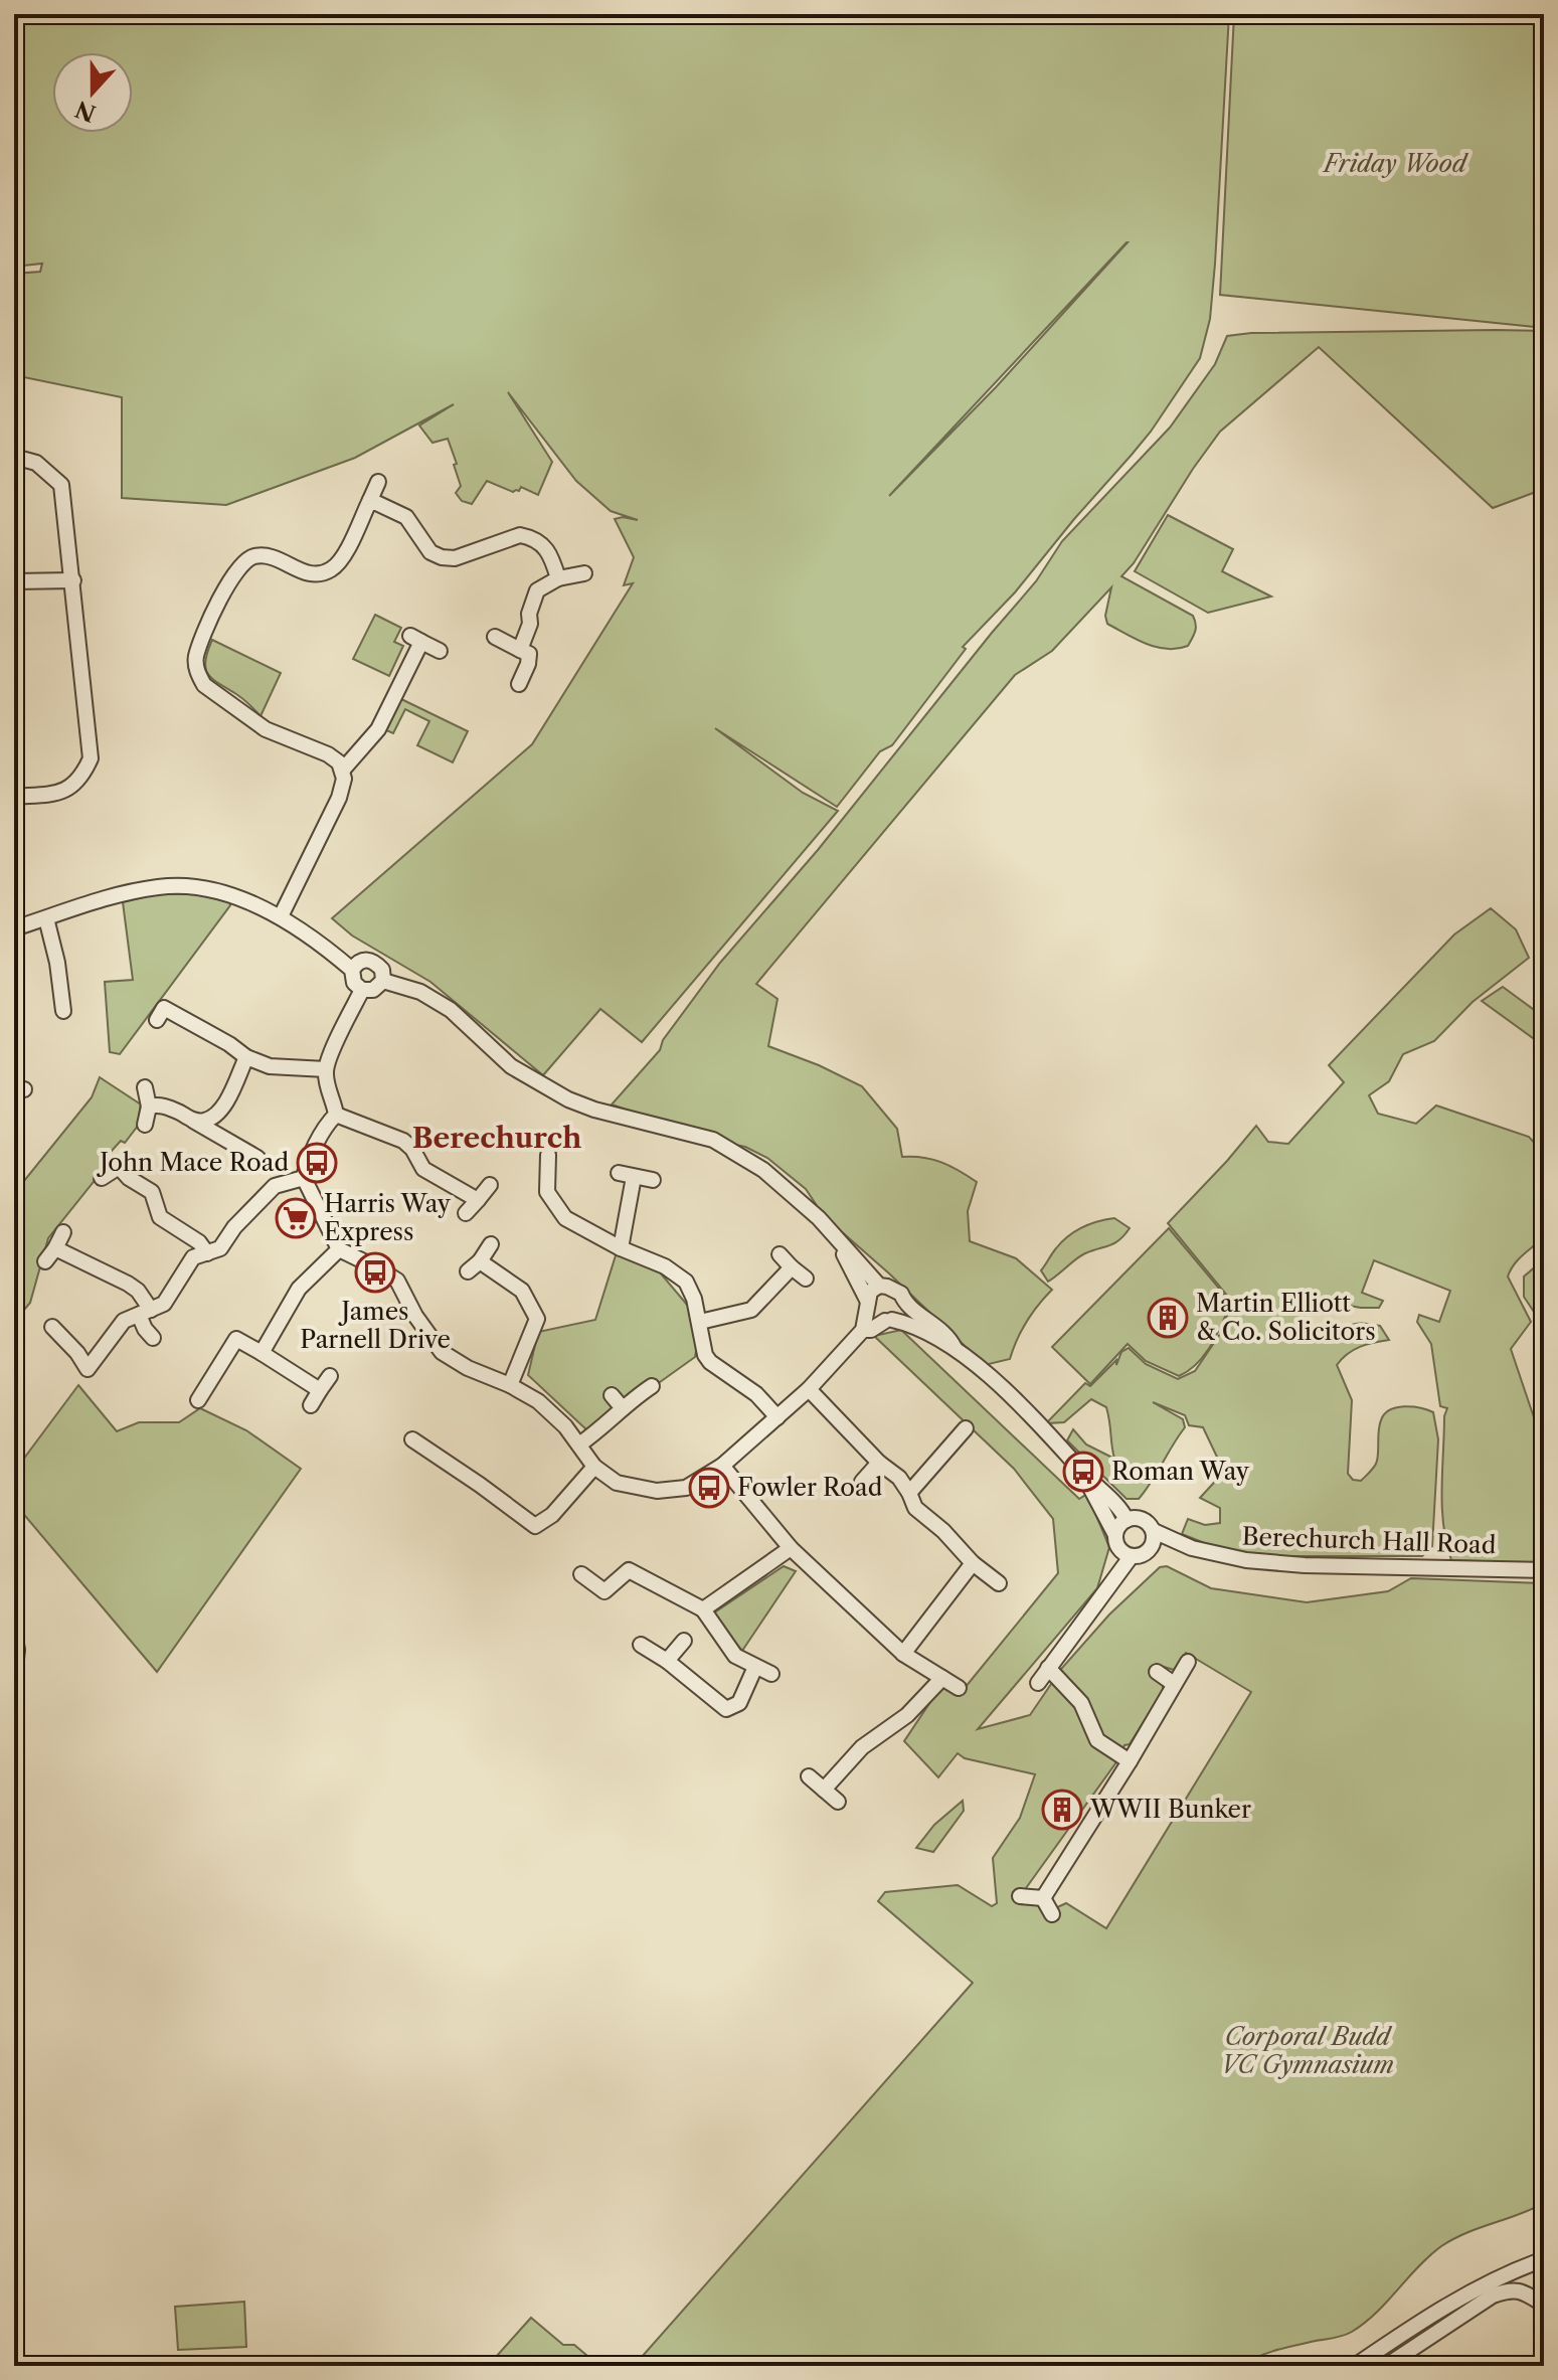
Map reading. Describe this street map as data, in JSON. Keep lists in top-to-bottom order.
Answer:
{
  "streets": {
    "street": ["Berechurch Hall Road"]
  },
  "districts": ["Berechurch"],
  "parks": ["Friday Wood", "Corporal Budd VC Gymnasium"],
  "places": {
    "bus stop": [
      "John Mace Road",
      "James Parnell Drive",
      "Roman Way",
      "Fowler Road"
    ],
    "supermarket": ["Harris Way Express"],
    "building": ["Martin Elliott & Co. Solicitors", "WWII Bunker"]
  },
  "north": "bottom"
}
